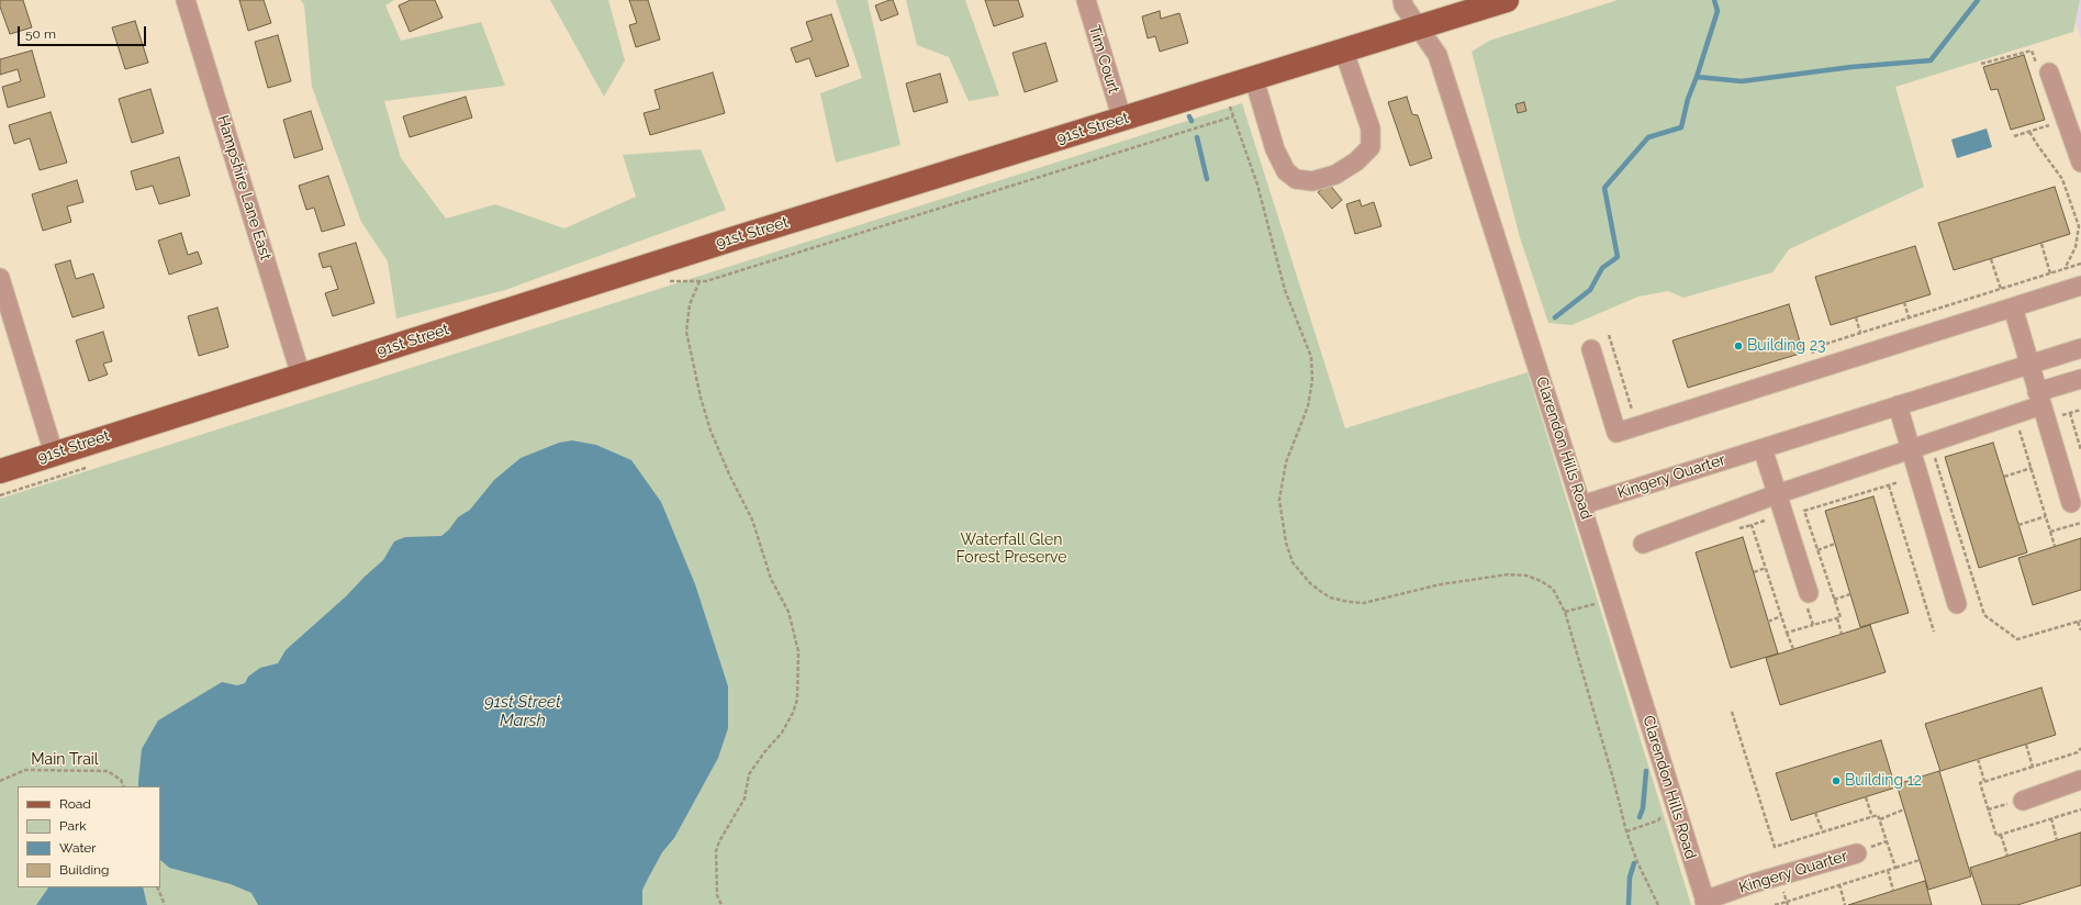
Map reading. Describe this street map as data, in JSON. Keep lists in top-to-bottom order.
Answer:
{
  "streets": {
    "main road": ["91st Street"],
    "street": [
      "Tim Court",
      "Hampshire Lane East",
      "Clarendon Hills Road",
      "Kingery Quarter"
    ],
    "path": ["Main Trail"]
  },
  "crossings": [
    ["Tim Court", "91st Street"],
    ["91st Street", "Hampshire Lane East"],
    ["91st Street", "Clarendon Hills Road"],
    ["Clarendon Hills Road", "Kingery Quarter"]
  ],
  "water": ["91st Street Marsh"],
  "parks": ["Waterfall Glen Forest Preserve"],
  "places": ["Building 23", "Building 12"],
  "legend": [
    "Road",
    "Park",
    "Water",
    "Building"
  ],
  "scale_bar": "50 m"
}
